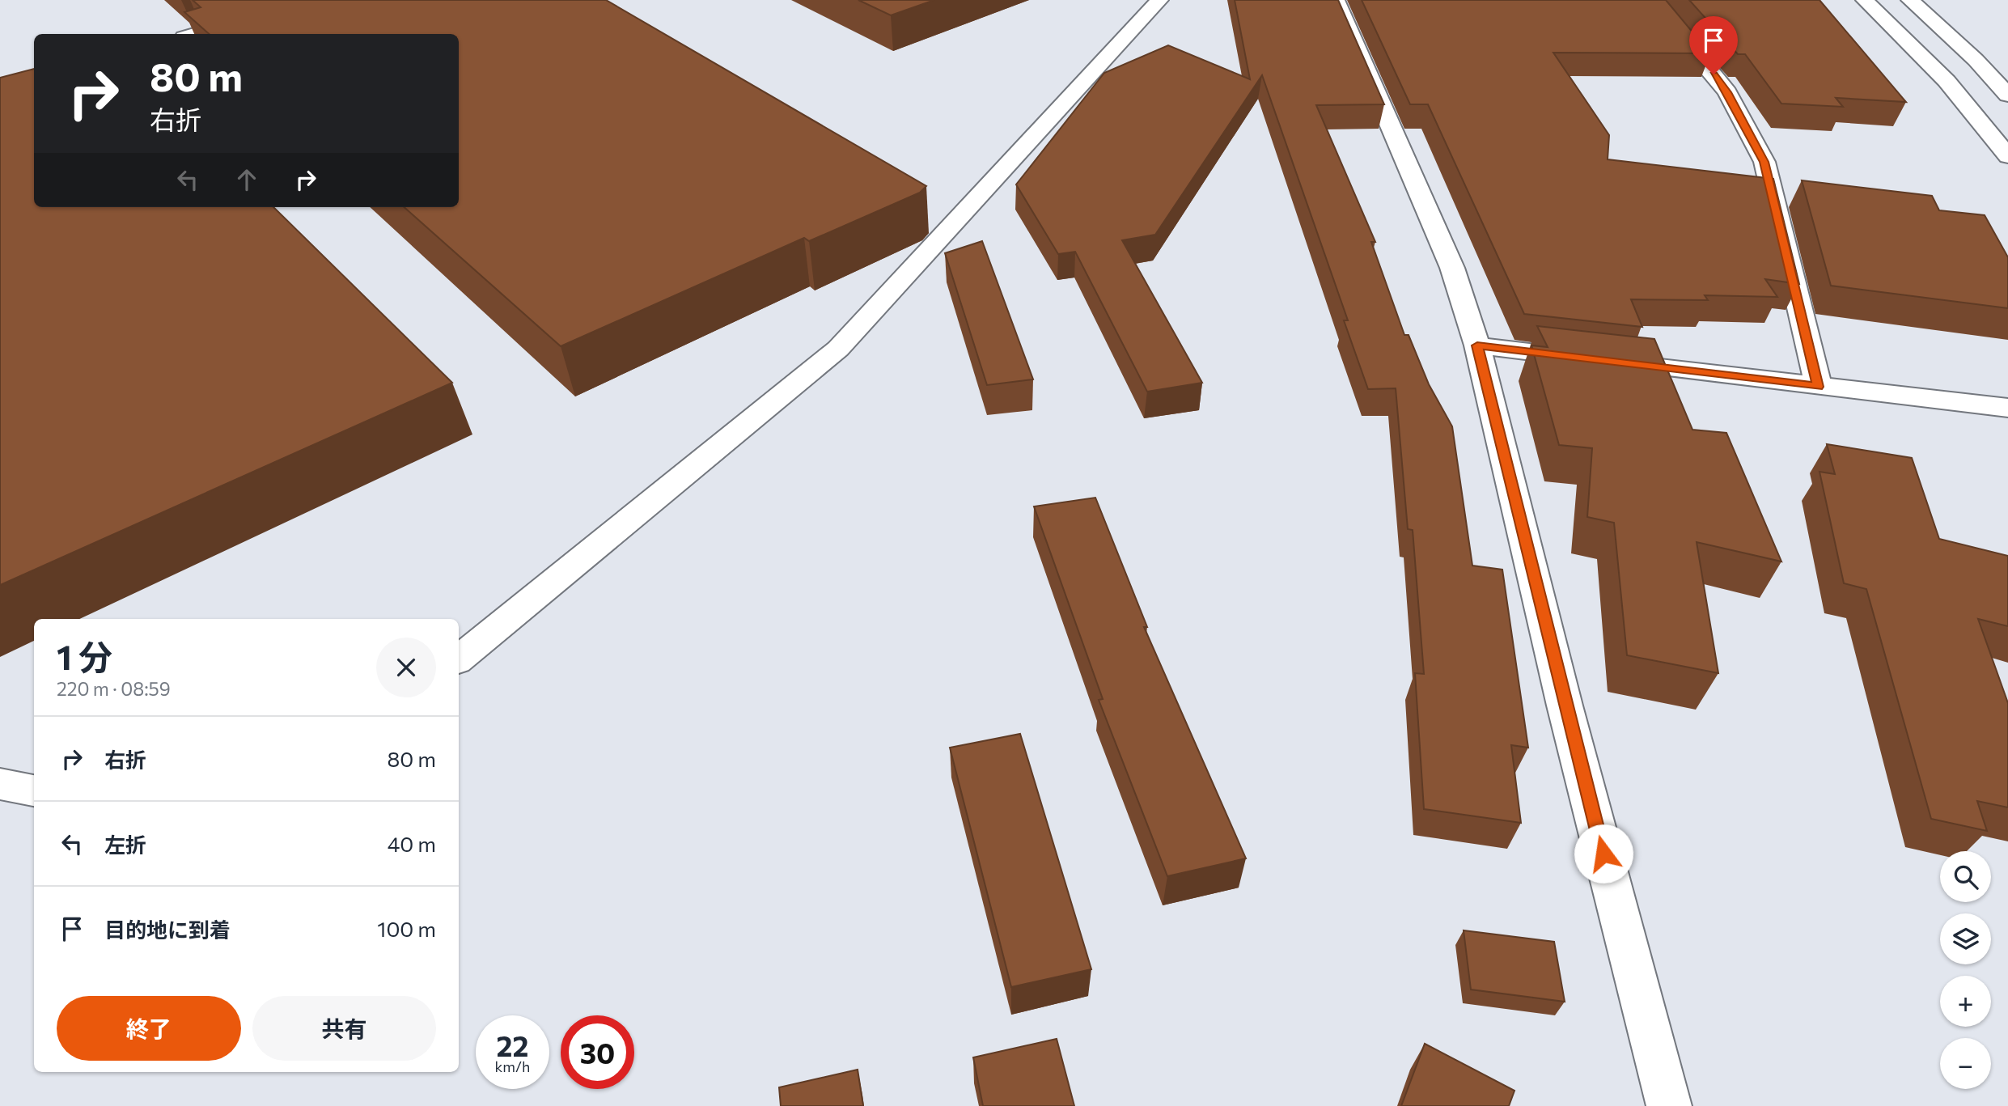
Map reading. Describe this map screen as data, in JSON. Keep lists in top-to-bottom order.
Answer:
{
  "page": {
    "turn": ["80 m", "右折"],
    "heading": ["1 分", "220 m · 08:59"],
    "list": [
      {
        "name": "右折",
        "value": "80 m"
      },
      {
        "name": "左折",
        "value": "40 m"
      },
      {
        "name": "目的地に到着",
        "value": "100 m"
      }
    ],
    "map_buttons": ["+", "−"],
    "buttons": ["終了", "共有"],
    "speed": "22 km/h",
    "limit": "30"
  }
}
